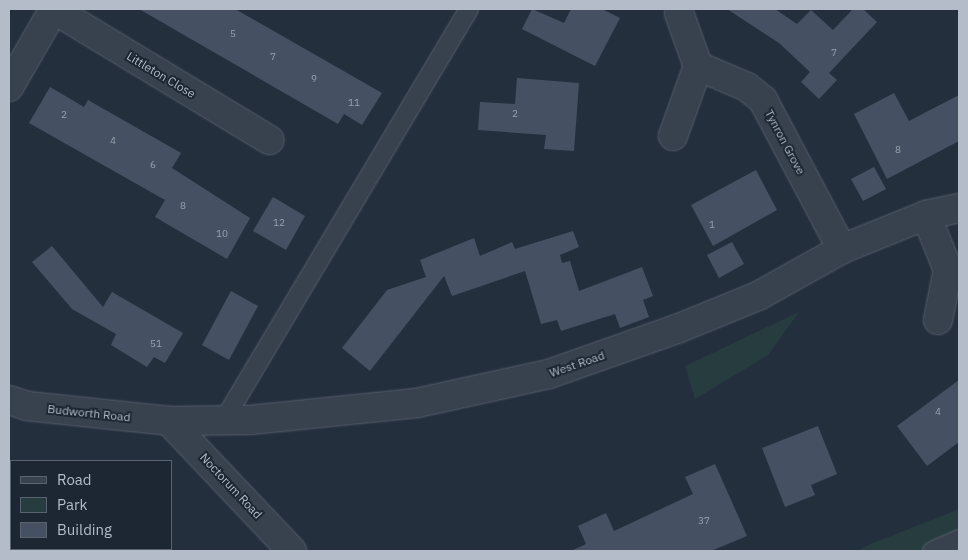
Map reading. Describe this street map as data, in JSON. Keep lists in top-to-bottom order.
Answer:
{
  "streets": {
    "street": [
      "Littleton Close",
      "Tynron Grove",
      "West Road",
      "Budworth Road",
      "Noctorum Road"
    ]
  },
  "crossings": [
    ["Tynron Grove", "West Road"],
    ["West Road", "Budworth Road"],
    ["West Road", "Noctorum Road"],
    ["Budworth Road", "Noctorum Road"]
  ],
  "house_numbers": [
    "5",
    "7",
    "7",
    "9",
    "11",
    "2",
    "2",
    "4",
    "8",
    "6",
    "8",
    "12",
    "1",
    "10",
    "51",
    "4",
    "37"
  ],
  "legend": ["Road", "Park", "Building"]
}
